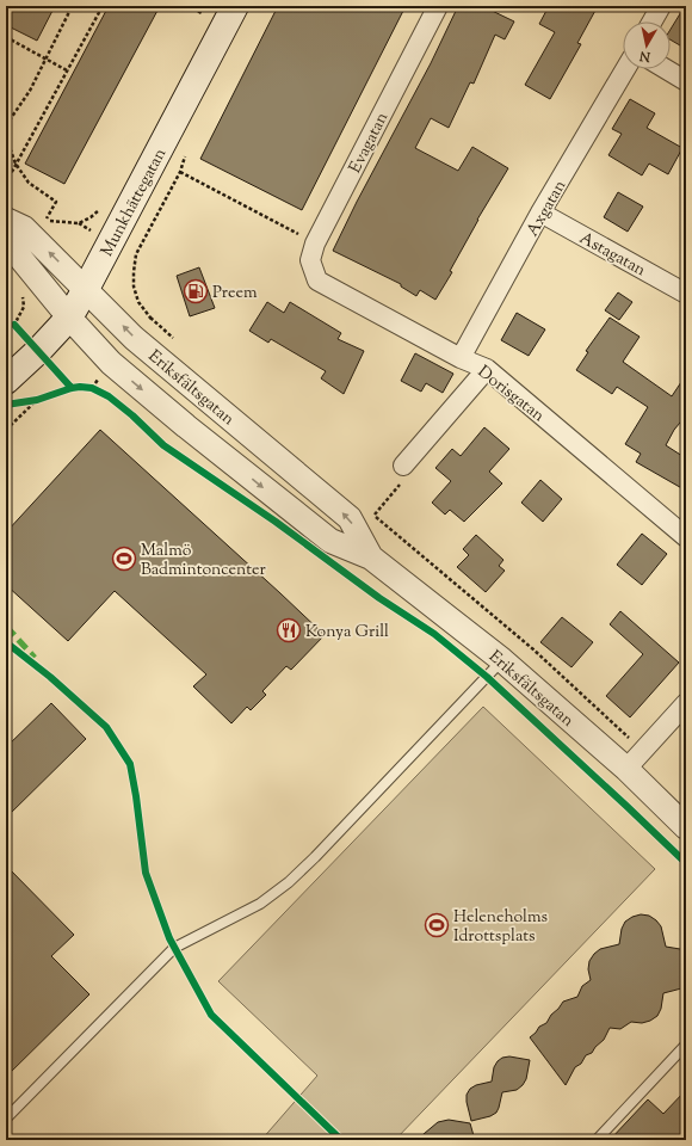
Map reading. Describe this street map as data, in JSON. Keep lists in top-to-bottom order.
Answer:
{
  "streets": {
    "main road": ["Munkhättegatan"],
    "street": [
      "Evagatan",
      "Axgatan",
      "Astagatan",
      "Eriksfältsgatan",
      "Dorisgatan"
    ]
  },
  "crossings": [
    ["Evagatan", "Dorisgatan"],
    ["Munkhättegatan", "Eriksfältsgatan"],
    ["Axgatan", "Astagatan"],
    ["Axgatan", "Dorisgatan"]
  ],
  "places": {
    "fuel station": ["Preem"],
    "sports": ["Malmö Badmintoncenter", "Heleneholms Idrottsplats"],
    "restaurant": ["Konya Grill"]
  },
  "north": "bottom"
}
